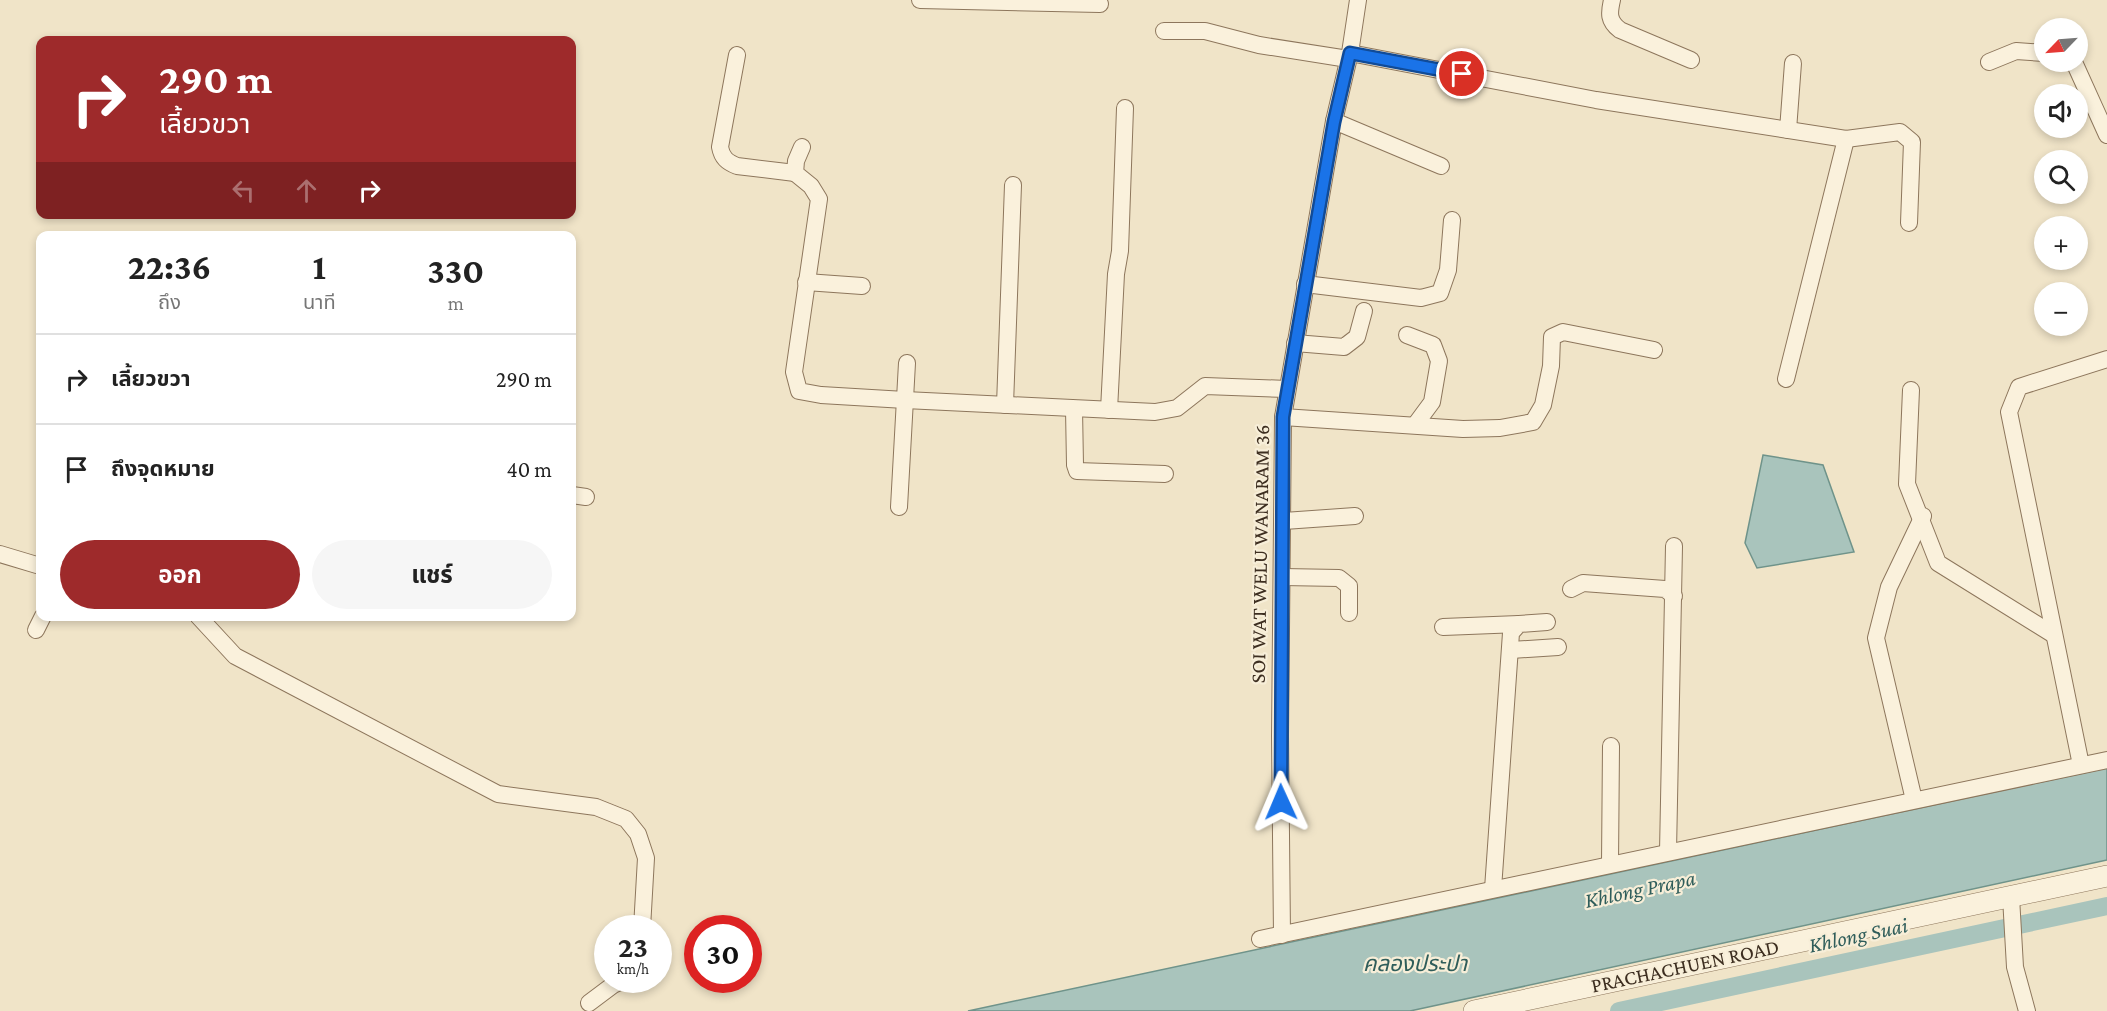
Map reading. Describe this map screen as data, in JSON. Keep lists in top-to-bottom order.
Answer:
{
  "streets": {
    "street": ["SOI WAT WELU WANARAM 36", "PRACHACHUEN ROAD"]
  },
  "water": ["Khlong Prapa", "Khlong Suai", "คลองประปา"],
  "north": "bottom left",
  "page": {
    "map_buttons": ["+", "−"],
    "turn": ["290 m", "เลี้ยวขวา"],
    "eta": [
      "22:36",
      "ถึง",
      "1",
      "นาที",
      "330",
      "m"
    ],
    "list": [
      {
        "name": "เลี้ยวขวา",
        "value": "290 m"
      },
      {
        "name": "ถึงจุดหมาย",
        "value": "40 m"
      }
    ],
    "buttons": ["ออก", "แชร์"],
    "speed": "23 km/h",
    "limit": "30"
  }
}
